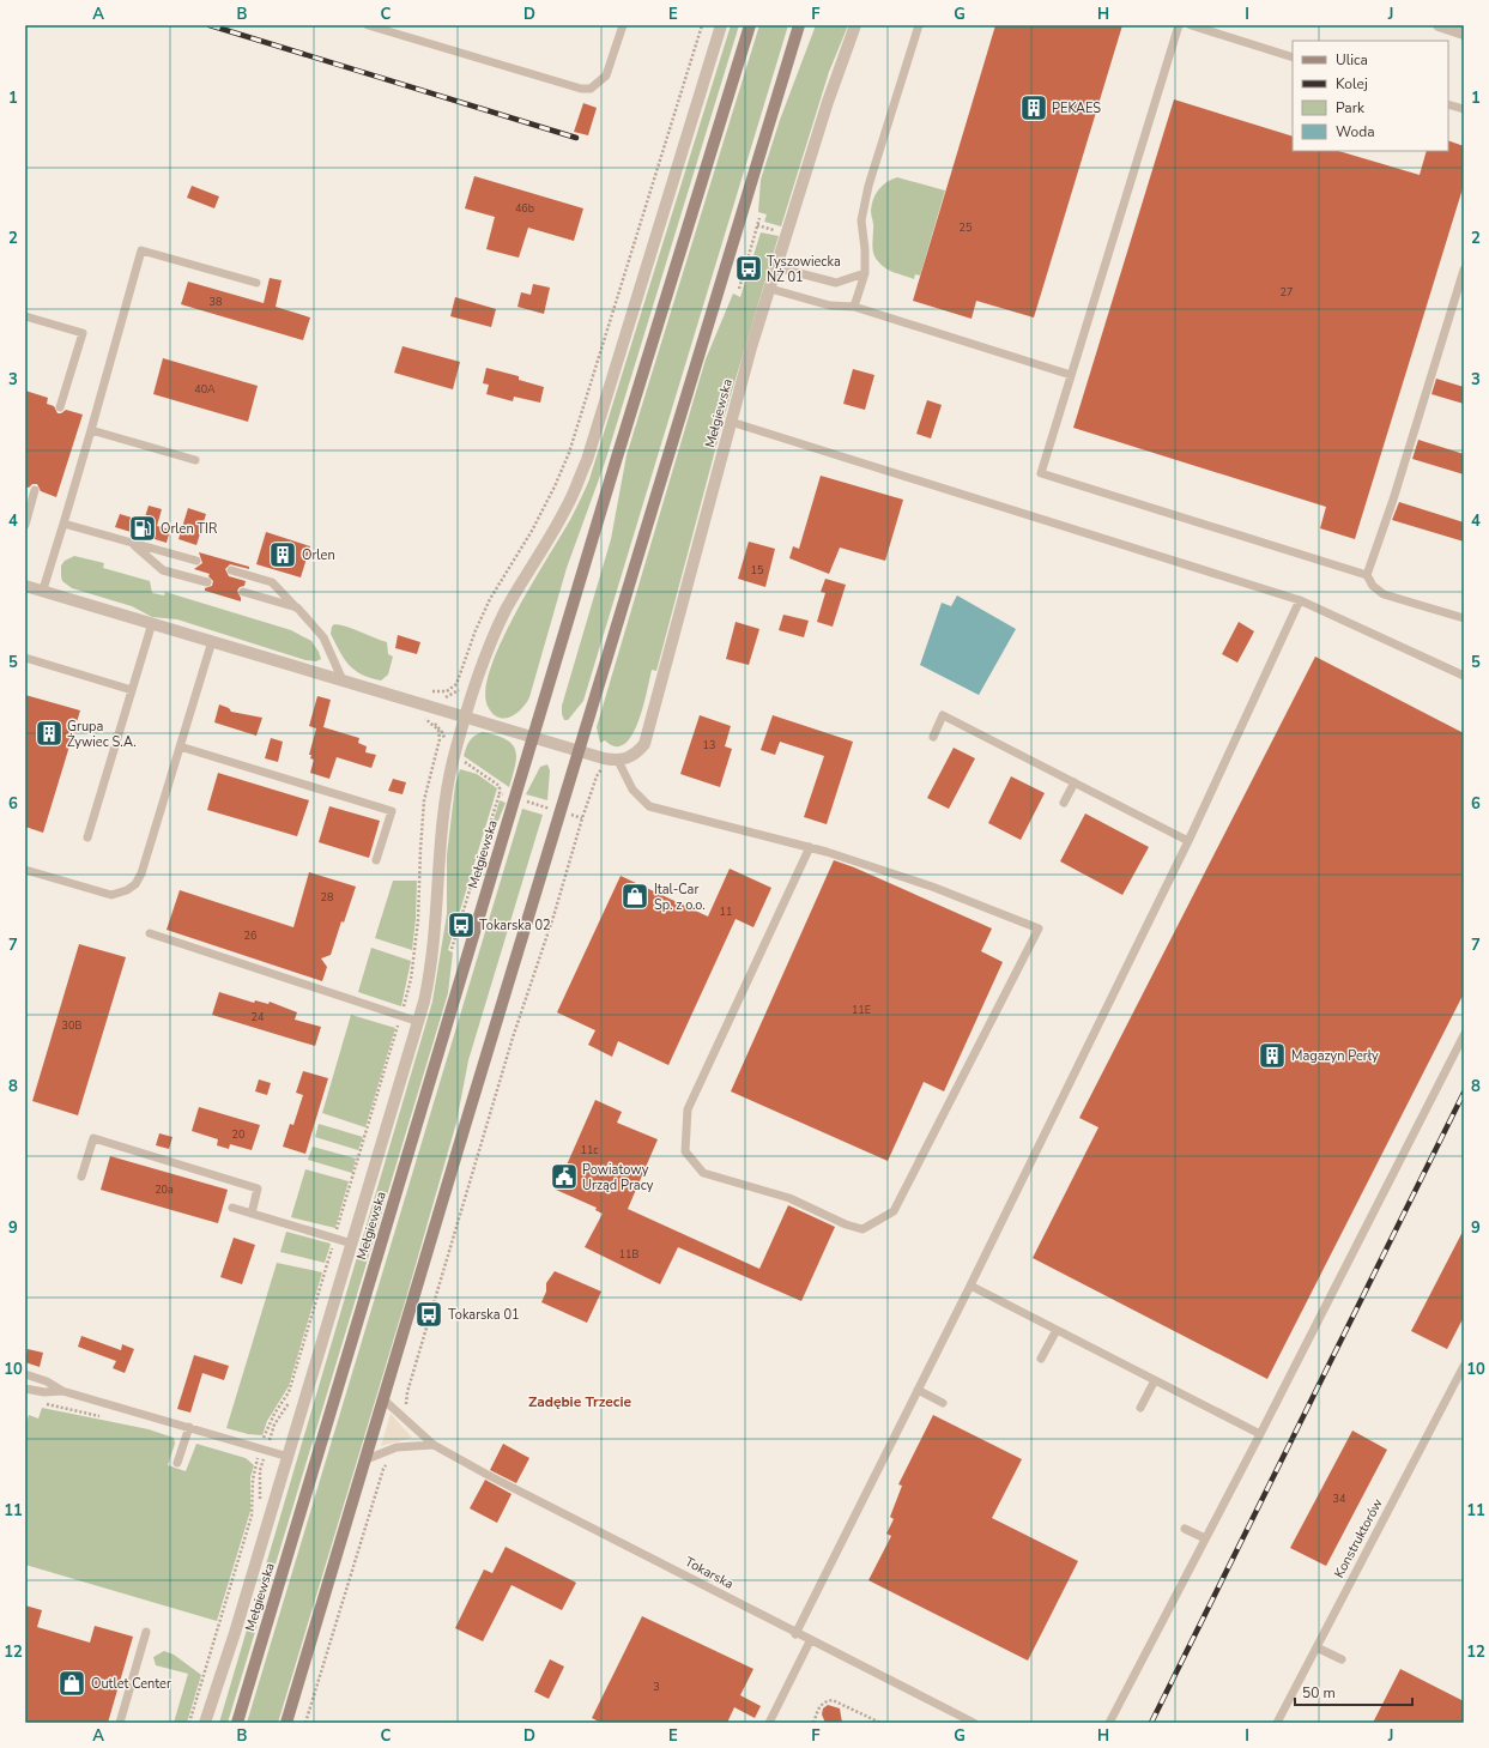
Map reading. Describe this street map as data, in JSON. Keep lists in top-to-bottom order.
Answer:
{
  "streets": {
    "main road": ["Mełgiewska"],
    "lane": ["Konstruktorów", "Tokarska"]
  },
  "districts": ["Zadębie Trzecie"],
  "places": {
    "building": [
      "PEKAES",
      "Orlen",
      "Grupa Żywiec S.A.",
      "Magazyn Perły"
    ],
    "bus stop": ["Tyszowiecka NŻ 01", "Tokarska 02", "Tokarska 01"],
    "fuel station": ["Orlen TIR"],
    "shop": ["Ital-Car Sp. z o.o.", "Outlet Center"],
    "public building": ["Powiatowy Urząd Pracy"]
  },
  "house_numbers": [
    "46b",
    "25",
    "27",
    "38",
    "40A",
    "15",
    "13",
    "28",
    "11",
    "26",
    "11E",
    "24",
    "30B",
    "20",
    "11c",
    "20a",
    "11B",
    "34",
    "3"
  ],
  "legend": [
    "Ulica",
    "Kolej",
    "Park",
    "Woda"
  ],
  "scale_bar": "50 m",
  "grid": {
    "columns": [
      "A",
      "B",
      "C",
      "D",
      "E",
      "F",
      "G",
      "H",
      "I",
      "J"
    ],
    "rows": [
      "1",
      "2",
      "3",
      "4",
      "5",
      "6",
      "7",
      "8",
      "9",
      "10",
      "11",
      "12"
    ]
  }
}
